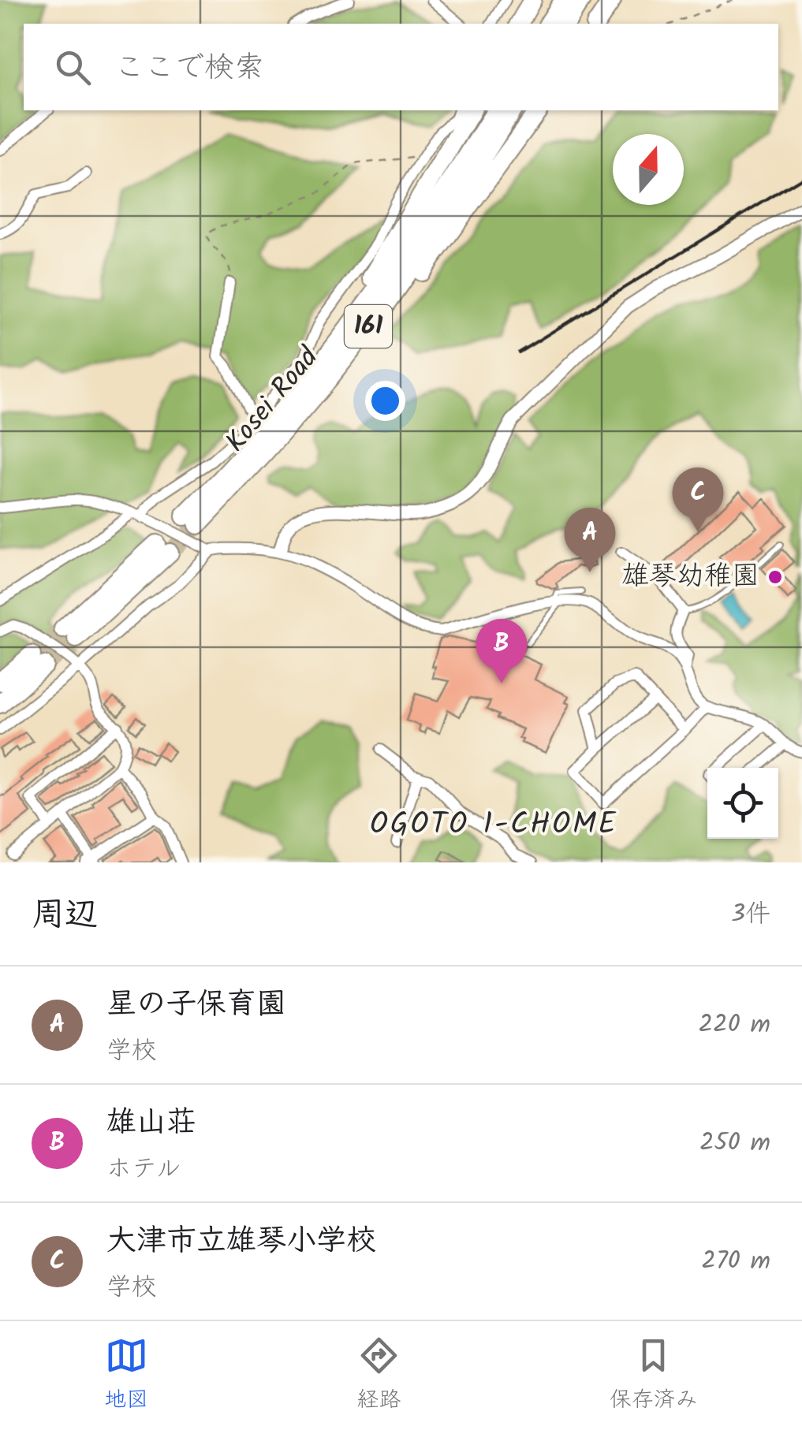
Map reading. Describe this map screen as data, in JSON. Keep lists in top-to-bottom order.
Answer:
{
  "streets": {
    "highway": ["161", "Kosei Road"]
  },
  "districts": ["OGOTO 1-CHOME"],
  "places": ["雄琴幼稚園"],
  "north": "top",
  "page": {
    "search": "ここで検索",
    "pins": ["C", "A", "B"],
    "heading": ["周辺", "3件"],
    "list": [
      {
        "mark": "A",
        "name": "星の子保育園",
        "note": "学校",
        "value": "220 m"
      },
      {
        "mark": "B",
        "name": "雄山荘",
        "note": "ホテル",
        "value": "250 m"
      },
      {
        "mark": "C",
        "name": "大津市立雄琴小学校",
        "note": "学校",
        "value": "270 m"
      }
    ],
    "nav": ["地図", "経路", "保存済み"]
  }
}
